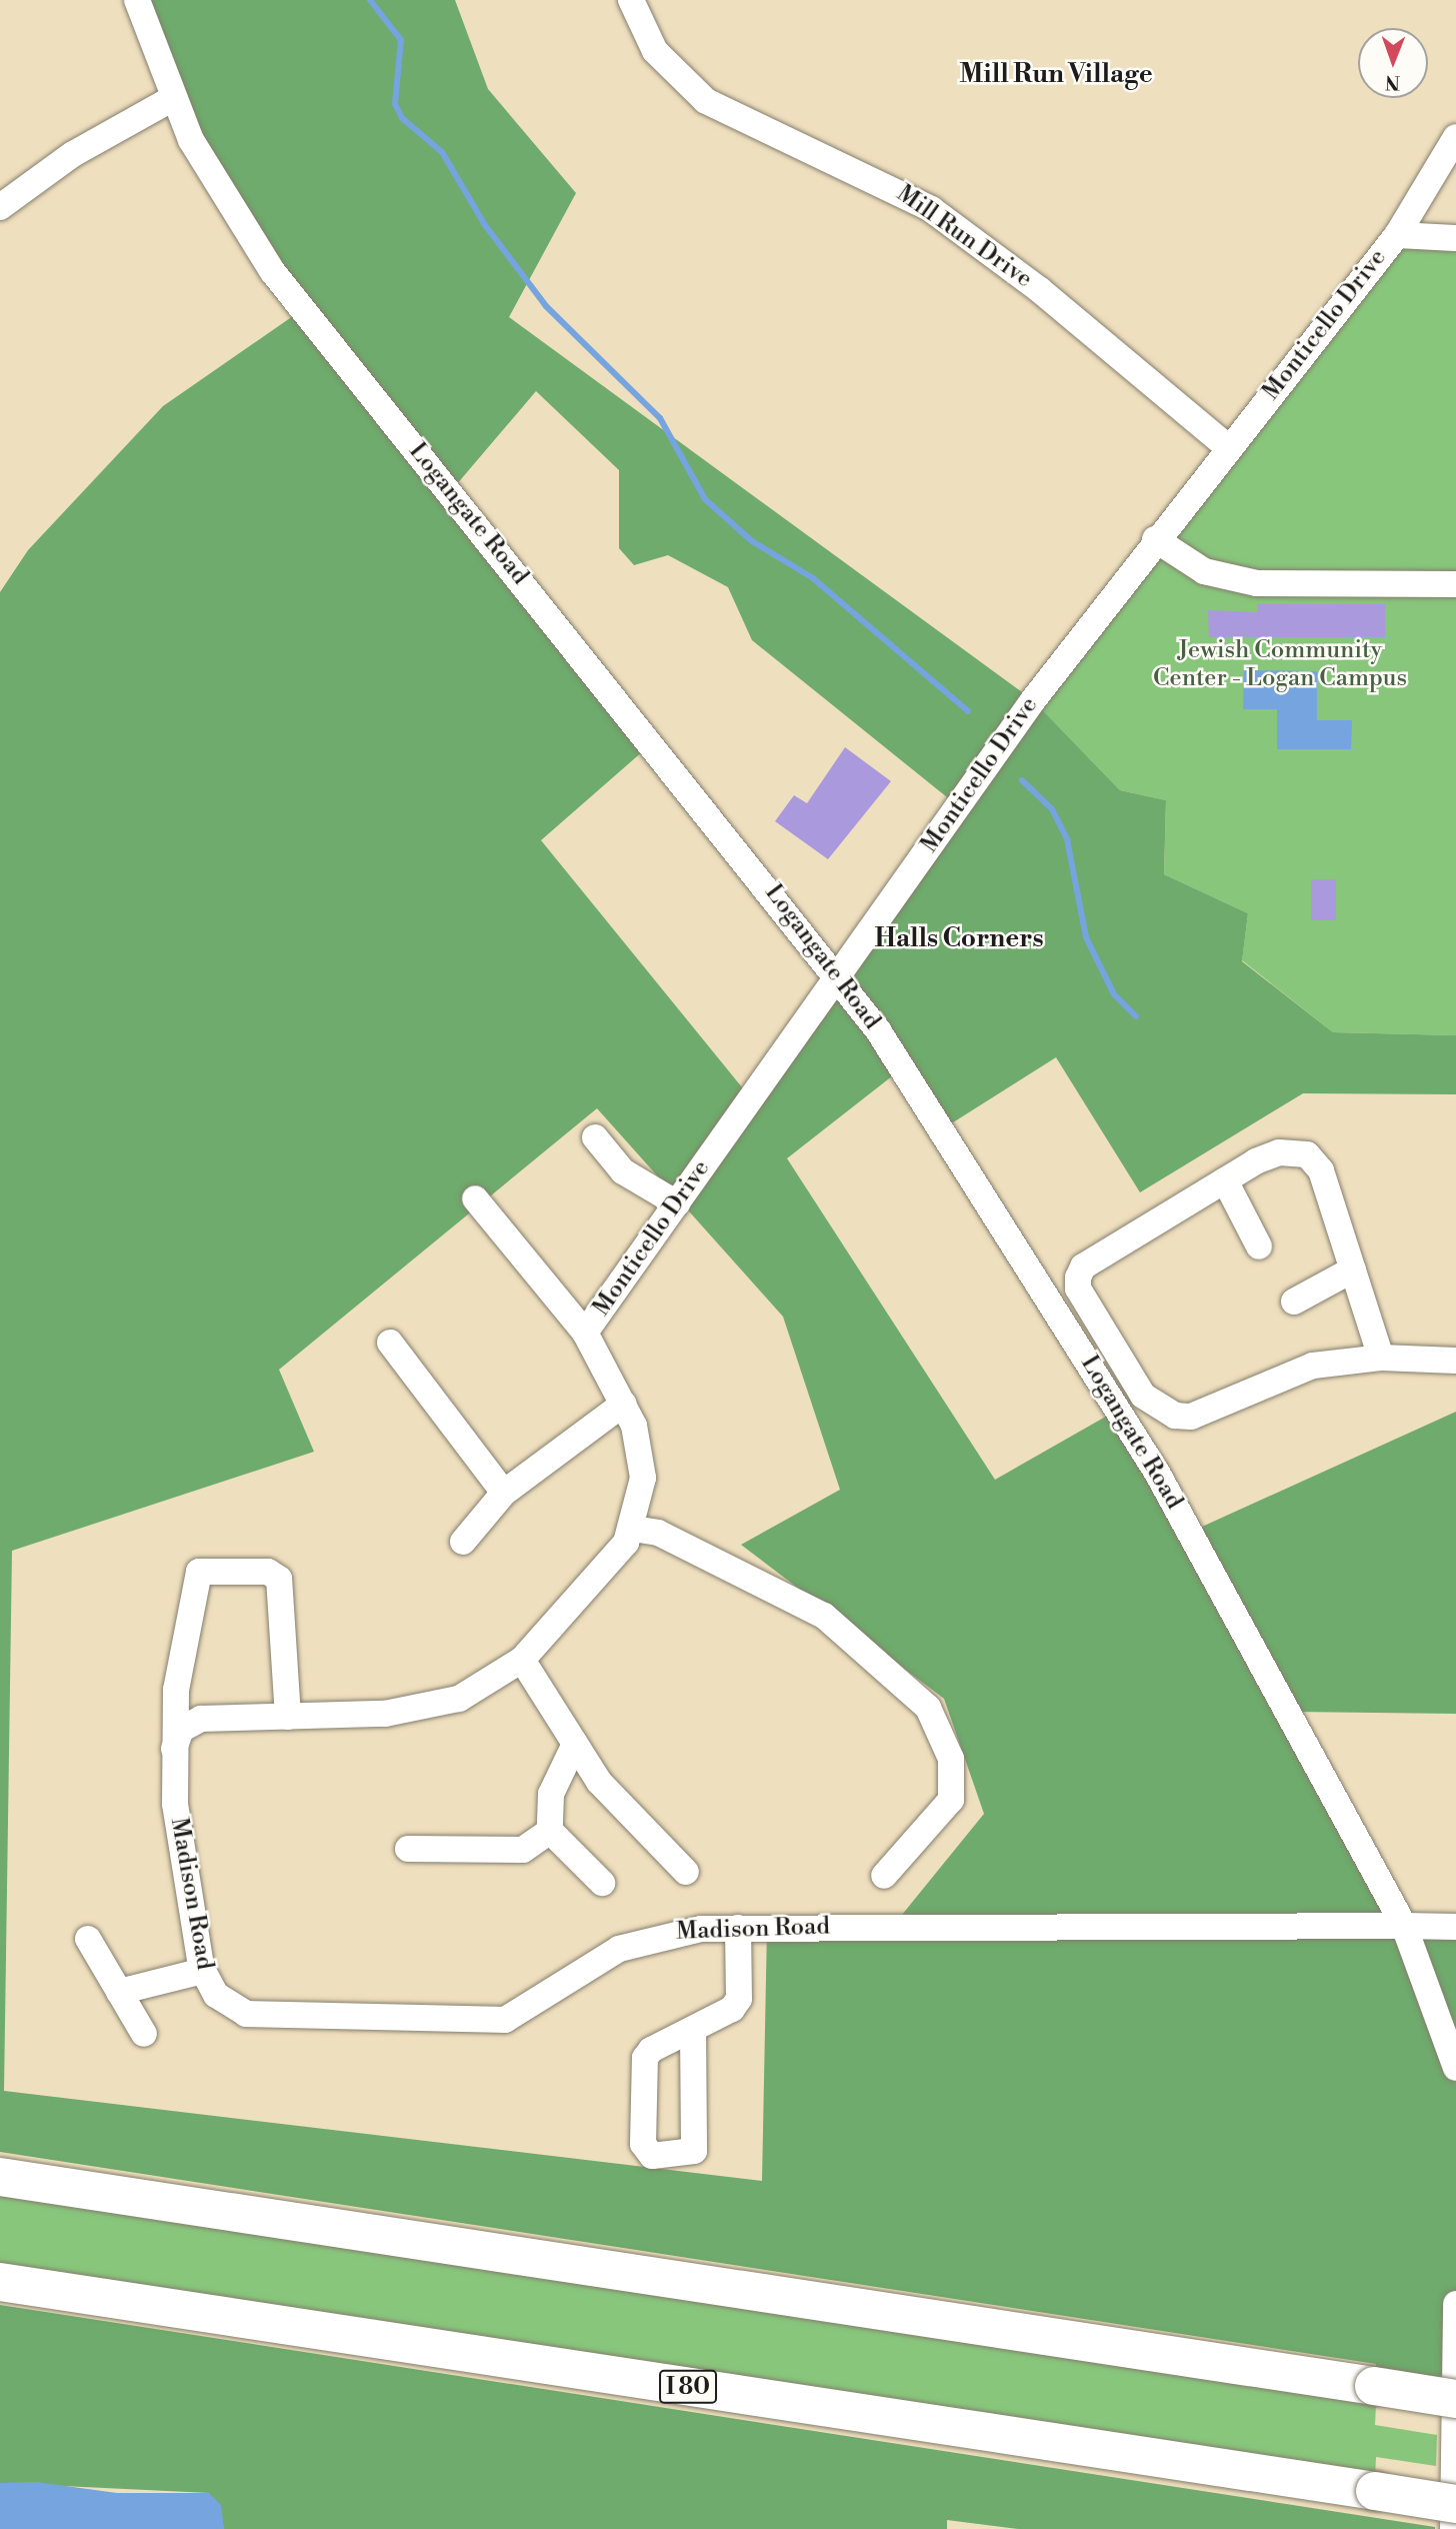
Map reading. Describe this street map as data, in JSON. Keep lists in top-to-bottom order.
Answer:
{
  "streets": {
    "highway": ["I 80"],
    "street": [
      "Mill Run Drive",
      "Monticello Drive",
      "Logangate Road",
      "Madison Road"
    ]
  },
  "crossings": [
    ["Mill Run Drive", "Monticello Drive"],
    ["Monticello Drive", "Logangate Road"],
    ["Logangate Road", "Madison Road"]
  ],
  "districts": ["Mill Run Village", "Halls Corners"],
  "parks": ["Jewish Community Center - Logan Campus"],
  "north": "bottom"
}
